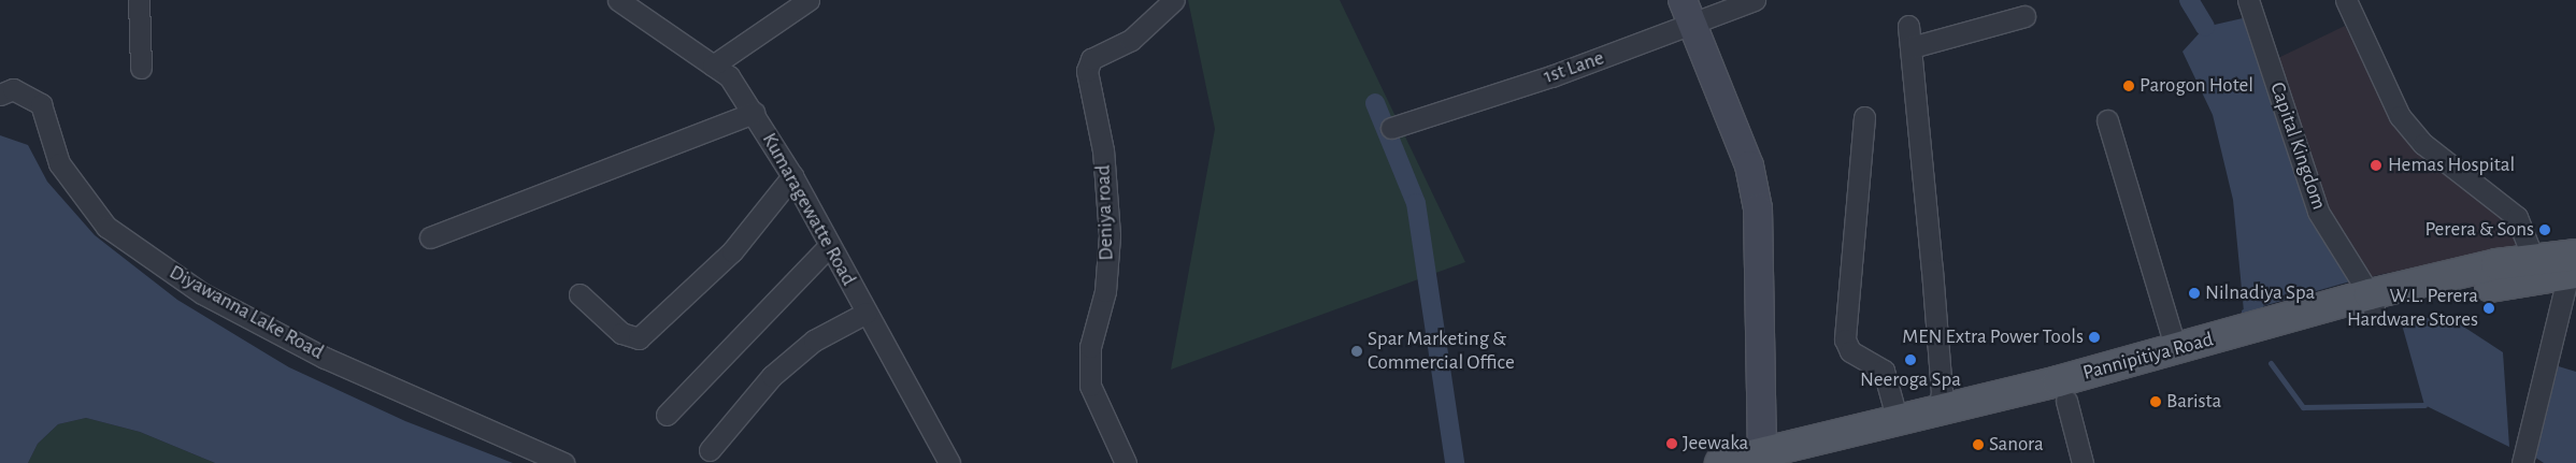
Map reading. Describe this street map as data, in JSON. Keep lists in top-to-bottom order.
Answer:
{
  "streets": {
    "main road": ["Pannipitiya Road"],
    "street": [
      "1st Lane",
      "Capital Kingdom",
      "Kumaragewatte Road",
      "Deniya road",
      "Diyawanna Lake Road"
    ]
  },
  "crossings": [
    ["Capital Kingdom", "Pannipitiya Road"]
  ],
  "places": [
    "Parogon Hotel",
    "Hemas Hospital",
    "Perera & Sons",
    "Nilnadiya Spa",
    "W.L. Perera Hardware Stores",
    "MEN Extra Power Tools",
    "Spar Marketing & Commercial Office",
    "Neeroga Spa",
    "Barista",
    "Jeewaka",
    "Sanora"
  ]
}
